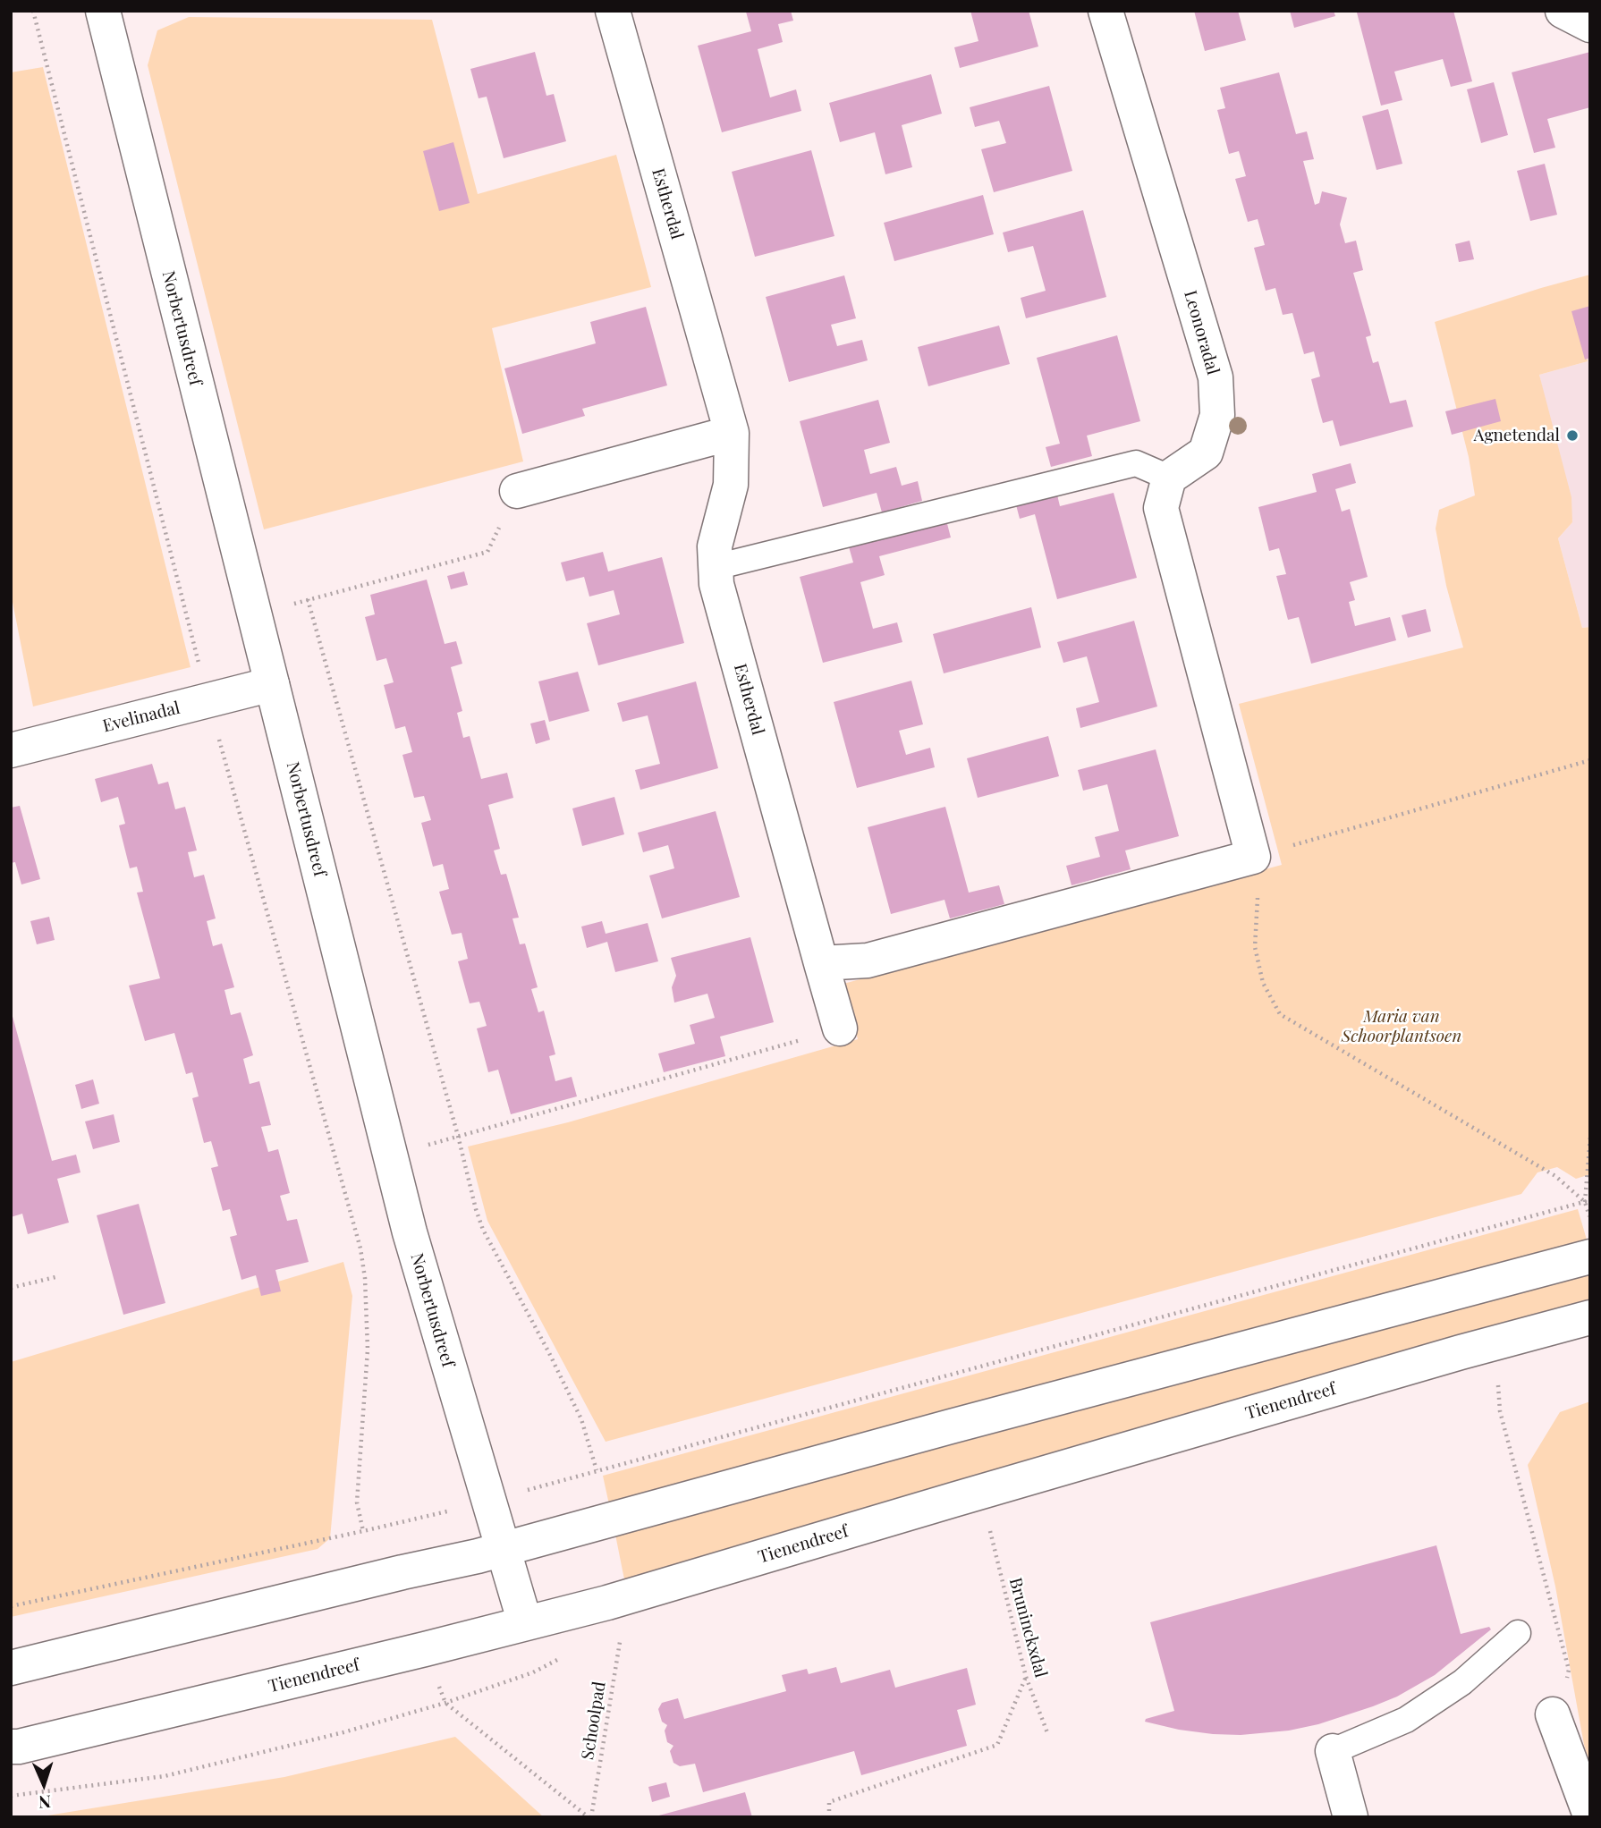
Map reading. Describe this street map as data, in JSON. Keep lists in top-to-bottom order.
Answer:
{
  "streets": {
    "street": [
      "Estherdal",
      "Norbertusdreef",
      "Leonoradal",
      "Evelinadal",
      "Tienendreef"
    ],
    "path": ["Bruninckxdal", "Schoolpad"]
  },
  "crossings": [
    ["Norbertusdreef", "Evelinadal"],
    ["Norbertusdreef", "Tienendreef"]
  ],
  "parks": ["Maria van Schoorplantsoen"],
  "places": ["Agnetendal"],
  "north": "bottom"
}
